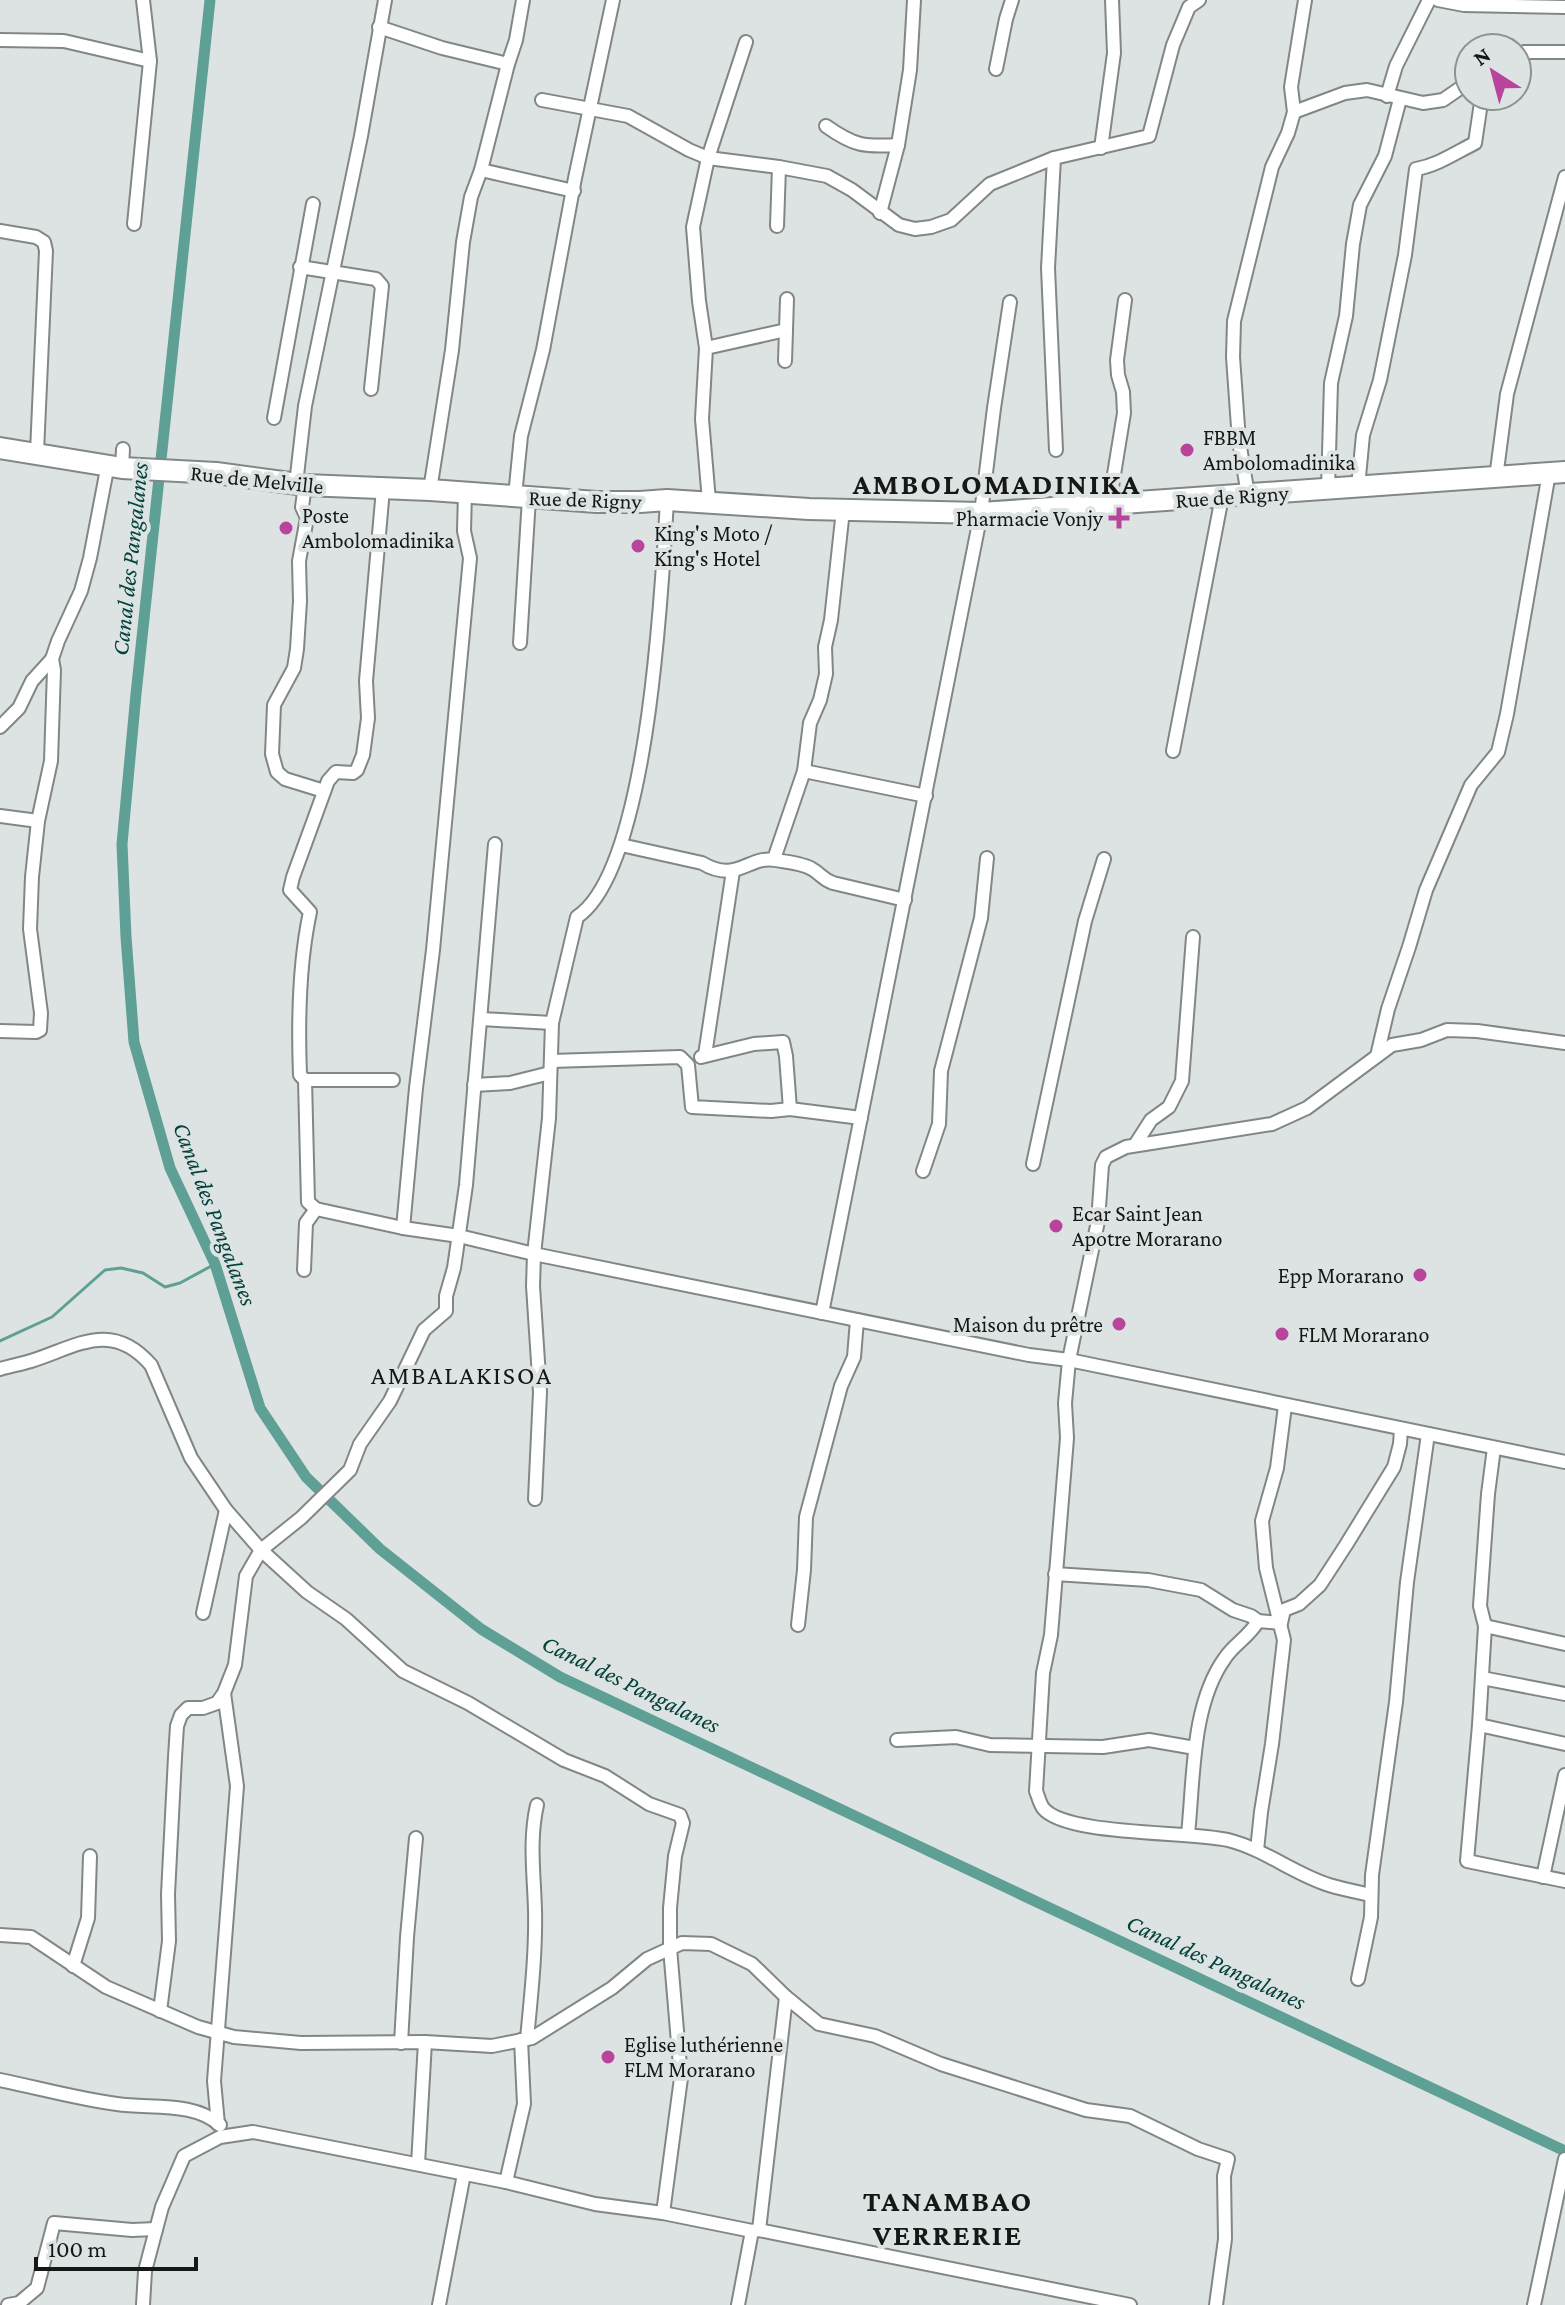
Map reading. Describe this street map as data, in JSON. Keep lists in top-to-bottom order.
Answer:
{
  "streets": {
    "main road": ["Rue de Melville", "Rue de Rigny"]
  },
  "crossings": [
    ["Rue de Melville", "Rue de Rigny"]
  ],
  "districts": ["AMBOLOMADINIKA", "AMBALAKISOA", "TANAMBAO VERRERIE"],
  "water": ["Canal des Pangalanes"],
  "places": {
    "other": [
      "FBBM Ambolomadinika",
      "Poste Ambolomadinika",
      "King's Moto / King's Hotel",
      "Ecar Saint Jean Apotre Morarano",
      "Epp Morarano",
      "Maison du prêtre",
      "FLM Morarano",
      "Eglise luthérienne FLM Morarano"
    ],
    "health": ["Pharmacie Vonjy"]
  },
  "scale_bar": "100 m",
  "north": "top left"
}
